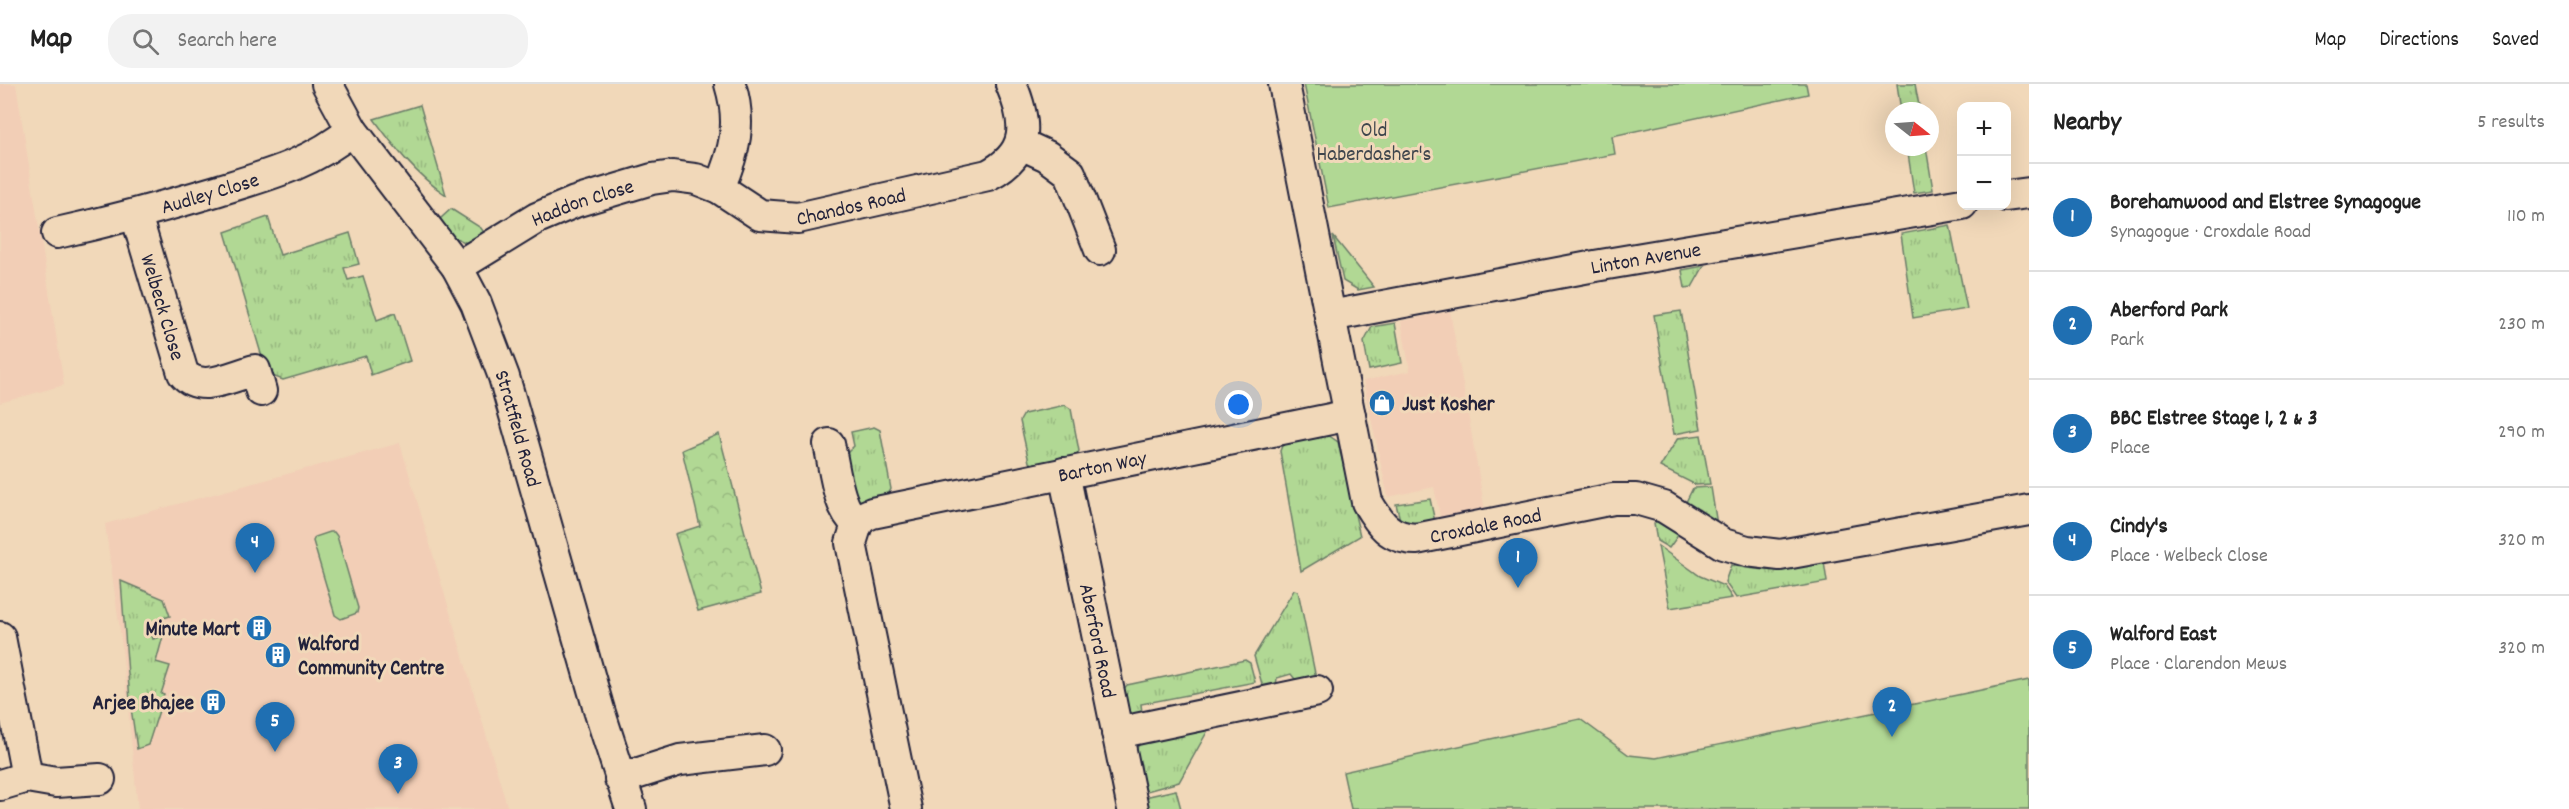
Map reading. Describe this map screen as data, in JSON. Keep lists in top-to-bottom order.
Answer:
{
  "streets": {
    "street": [
      "Audley Close",
      "Haddon Close",
      "Chandos Road",
      "Linton Avenue",
      "Welbeck Close",
      "Stratfield Road",
      "Barton Way",
      "Croxdale Road",
      "Aberford Road"
    ]
  },
  "crossings": [
    ["Audley Close", "Welbeck Close"],
    ["Audley Close", "Stratfield Road"],
    ["Haddon Close", "Chandos Road"],
    ["Haddon Close", "Stratfield Road"],
    ["Linton Avenue", "Croxdale Road"],
    ["Barton Way", "Croxdale Road"],
    ["Barton Way", "Aberford Road"]
  ],
  "parks": ["Old Haberdasher's"],
  "places": {
    "shop": ["Just Kosher"],
    "building": ["Minute Mart", "Walford Community Centre", "Arjee Bhajee"]
  },
  "north": "right",
  "page": {
    "header": "Map",
    "search": "Search here",
    "nav": ["Map", "Directions", "Saved"],
    "heading": ["Nearby", "5 results"],
    "map_buttons": ["+", "−"],
    "list": [
      {
        "mark": "1",
        "name": "Borehamwood and Elstree Synagogue",
        "note": "Synagogue · Croxdale Road",
        "value": "110 m"
      },
      {
        "mark": "2",
        "name": "Aberford Park",
        "note": "Park",
        "value": "230 m"
      },
      {
        "mark": "3",
        "name": "BBC Elstree Stage 1, 2 & 3",
        "note": "Place",
        "value": "290 m"
      },
      {
        "mark": "4",
        "name": "Cindy's",
        "note": "Place · Welbeck Close",
        "value": "320 m"
      },
      {
        "mark": "5",
        "name": "Walford East",
        "note": "Place · Clarendon Mews",
        "value": "320 m"
      }
    ],
    "pins": [
      "4",
      "1",
      "2",
      "5",
      "3"
    ]
  }
}
